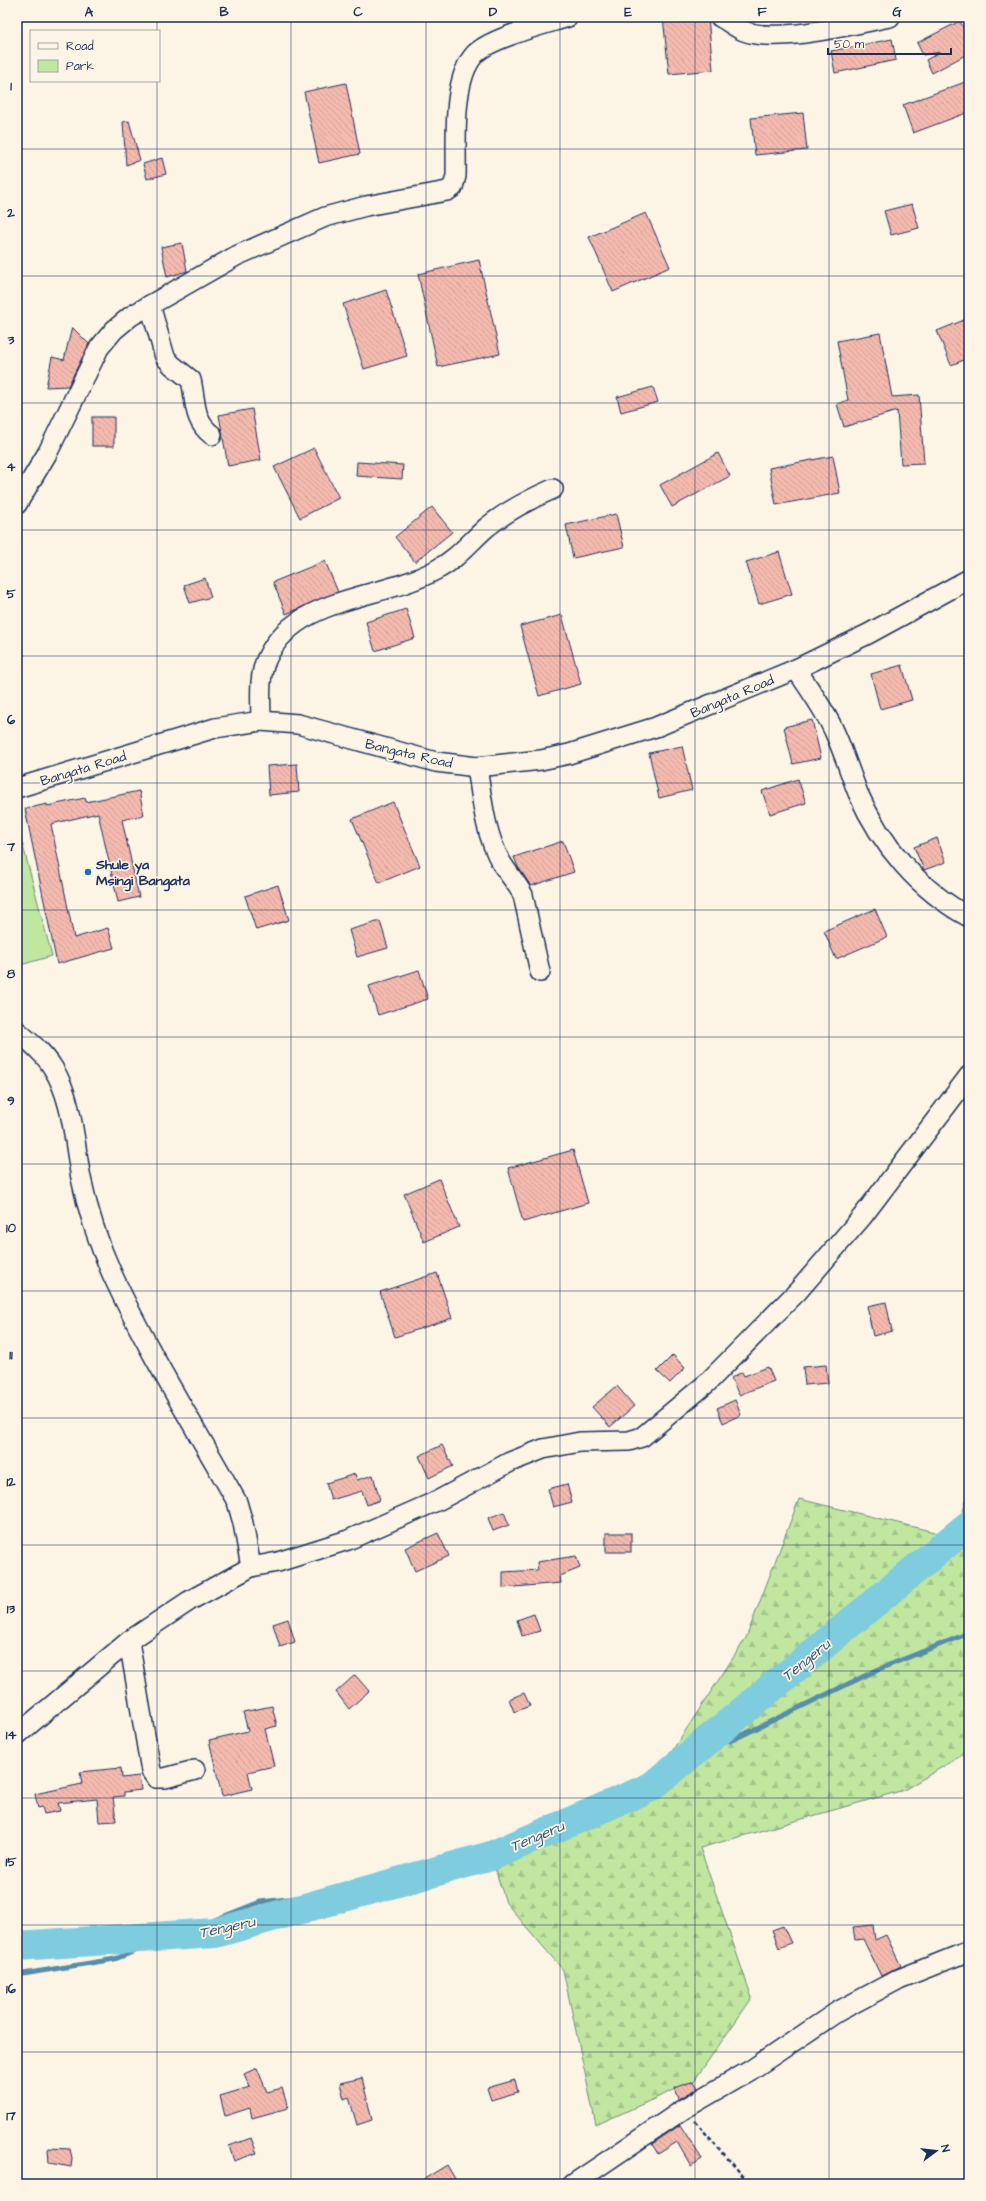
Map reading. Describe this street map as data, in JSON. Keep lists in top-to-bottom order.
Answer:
{
  "streets": {
    "street": ["Bangata Road"]
  },
  "water": ["Tengeru"],
  "places": ["Shule ya Msingi Bangata"],
  "legend": ["Road", "Park"],
  "scale_bar": "50 m",
  "north": "right",
  "grid": {
    "columns": [
      "A",
      "B",
      "C",
      "D",
      "E",
      "F",
      "G"
    ],
    "rows": [
      "1",
      "2",
      "3",
      "4",
      "5",
      "6",
      "7",
      "8",
      "9",
      "10",
      "11",
      "12",
      "13",
      "14",
      "15",
      "16",
      "17"
    ]
  }
}
